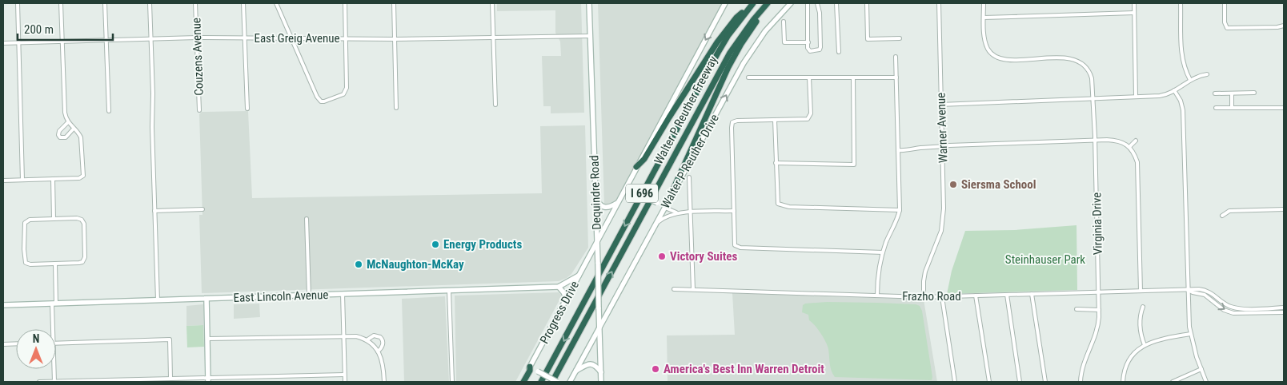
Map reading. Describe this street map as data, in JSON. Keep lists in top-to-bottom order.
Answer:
{
  "streets": {
    "highway": ["Walter P Reuther Freeway", "I 696"],
    "main road": [
      "Walter P Reuther Drive",
      "Dequindre Road",
      "East Lincoln Avenue",
      "Progress Drive"
    ],
    "street": [
      "East Greig Avenue",
      "Couzens Avenue",
      "Warner Avenue",
      "Virginia Drive",
      "Frazho Road"
    ]
  },
  "crossings": [
    ["East Greig Avenue", "Couzens Avenue"],
    ["East Greig Avenue", "Dequindre Road"],
    ["Warner Avenue", "Frazho Road"],
    ["Walter P Reuther Drive", "Dequindre Road"],
    ["Dequindre Road", "Progress Drive"],
    ["Virginia Drive", "Frazho Road"],
    ["East Lincoln Avenue", "Progress Drive"]
  ],
  "one_way": ["Walter P Reuther Drive"],
  "parks": ["Steinhauser Park"],
  "places": [
    "Siersma School",
    "Energy Products",
    "Victory Suites",
    "McNaughton-McKay",
    "America's Best Inn Warren Detroit"
  ],
  "scale_bar": "200 m",
  "north": "top"
}
